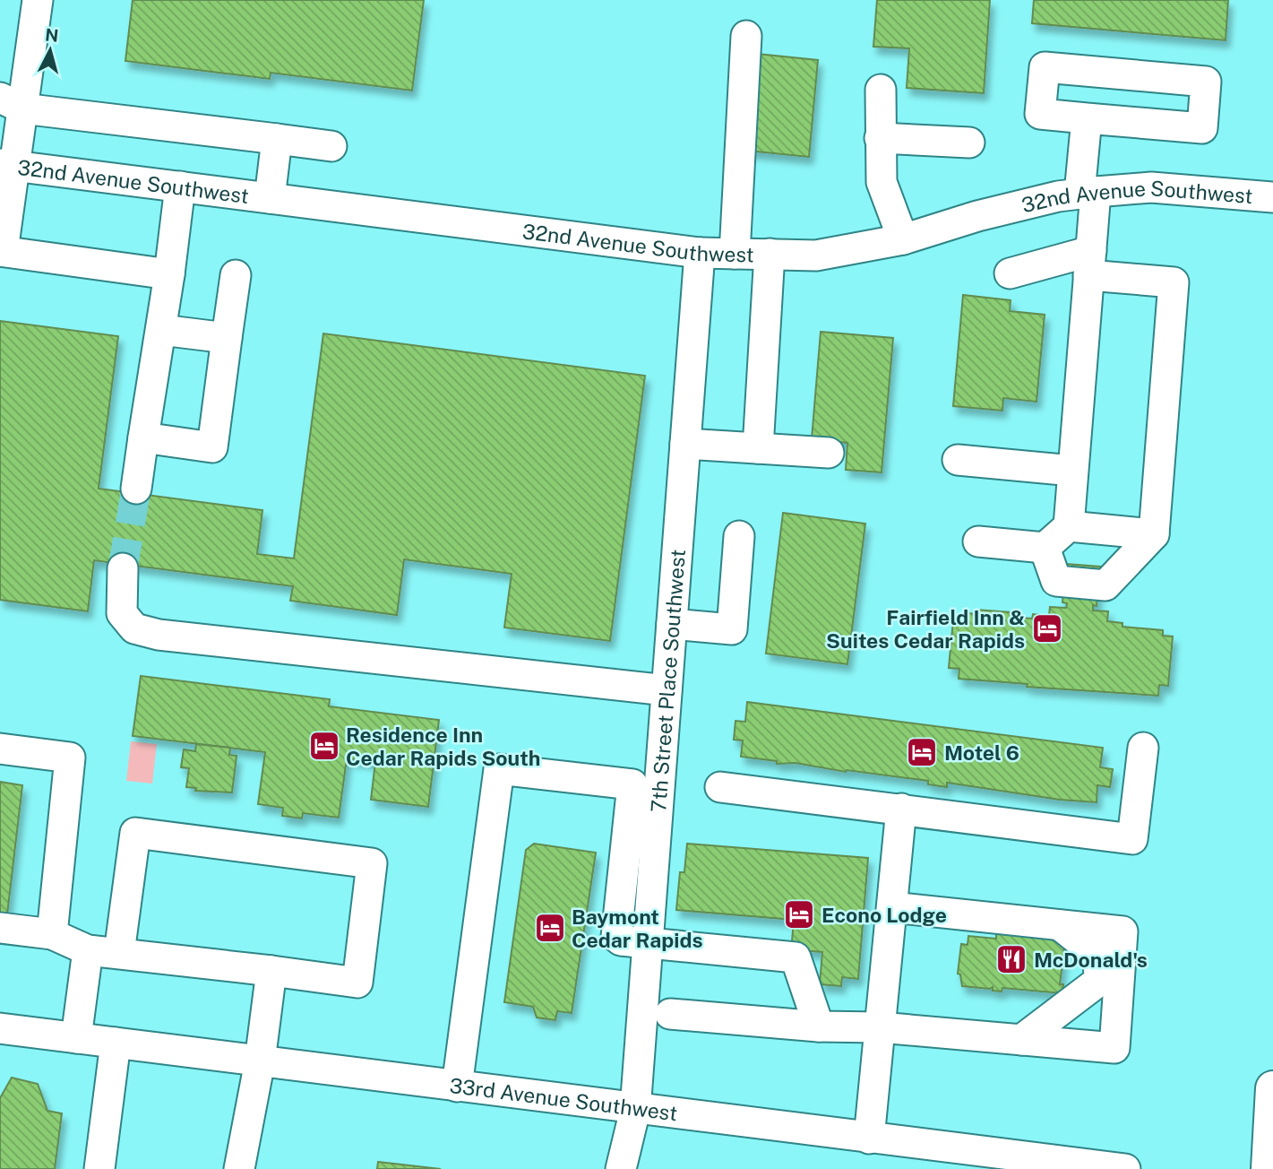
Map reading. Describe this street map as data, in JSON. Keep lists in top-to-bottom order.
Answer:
{
  "streets": {
    "street": ["32nd Avenue Southwest", "7th Street Place Southwest", "33rd Avenue Southwest"]
  },
  "crossings": [
    ["32nd Avenue Southwest", "7th Street Place Southwest"],
    ["7th Street Place Southwest", "33rd Avenue Southwest"]
  ],
  "places": {
    "hotel": [
      "Fairfield Inn & Suites Cedar Rapids",
      "Residence Inn Cedar Rapids South",
      "Motel 6",
      "Econo Lodge",
      "Baymont Cedar Rapids"
    ],
    "restaurant": ["McDonald's"]
  },
  "north": "top"
}
